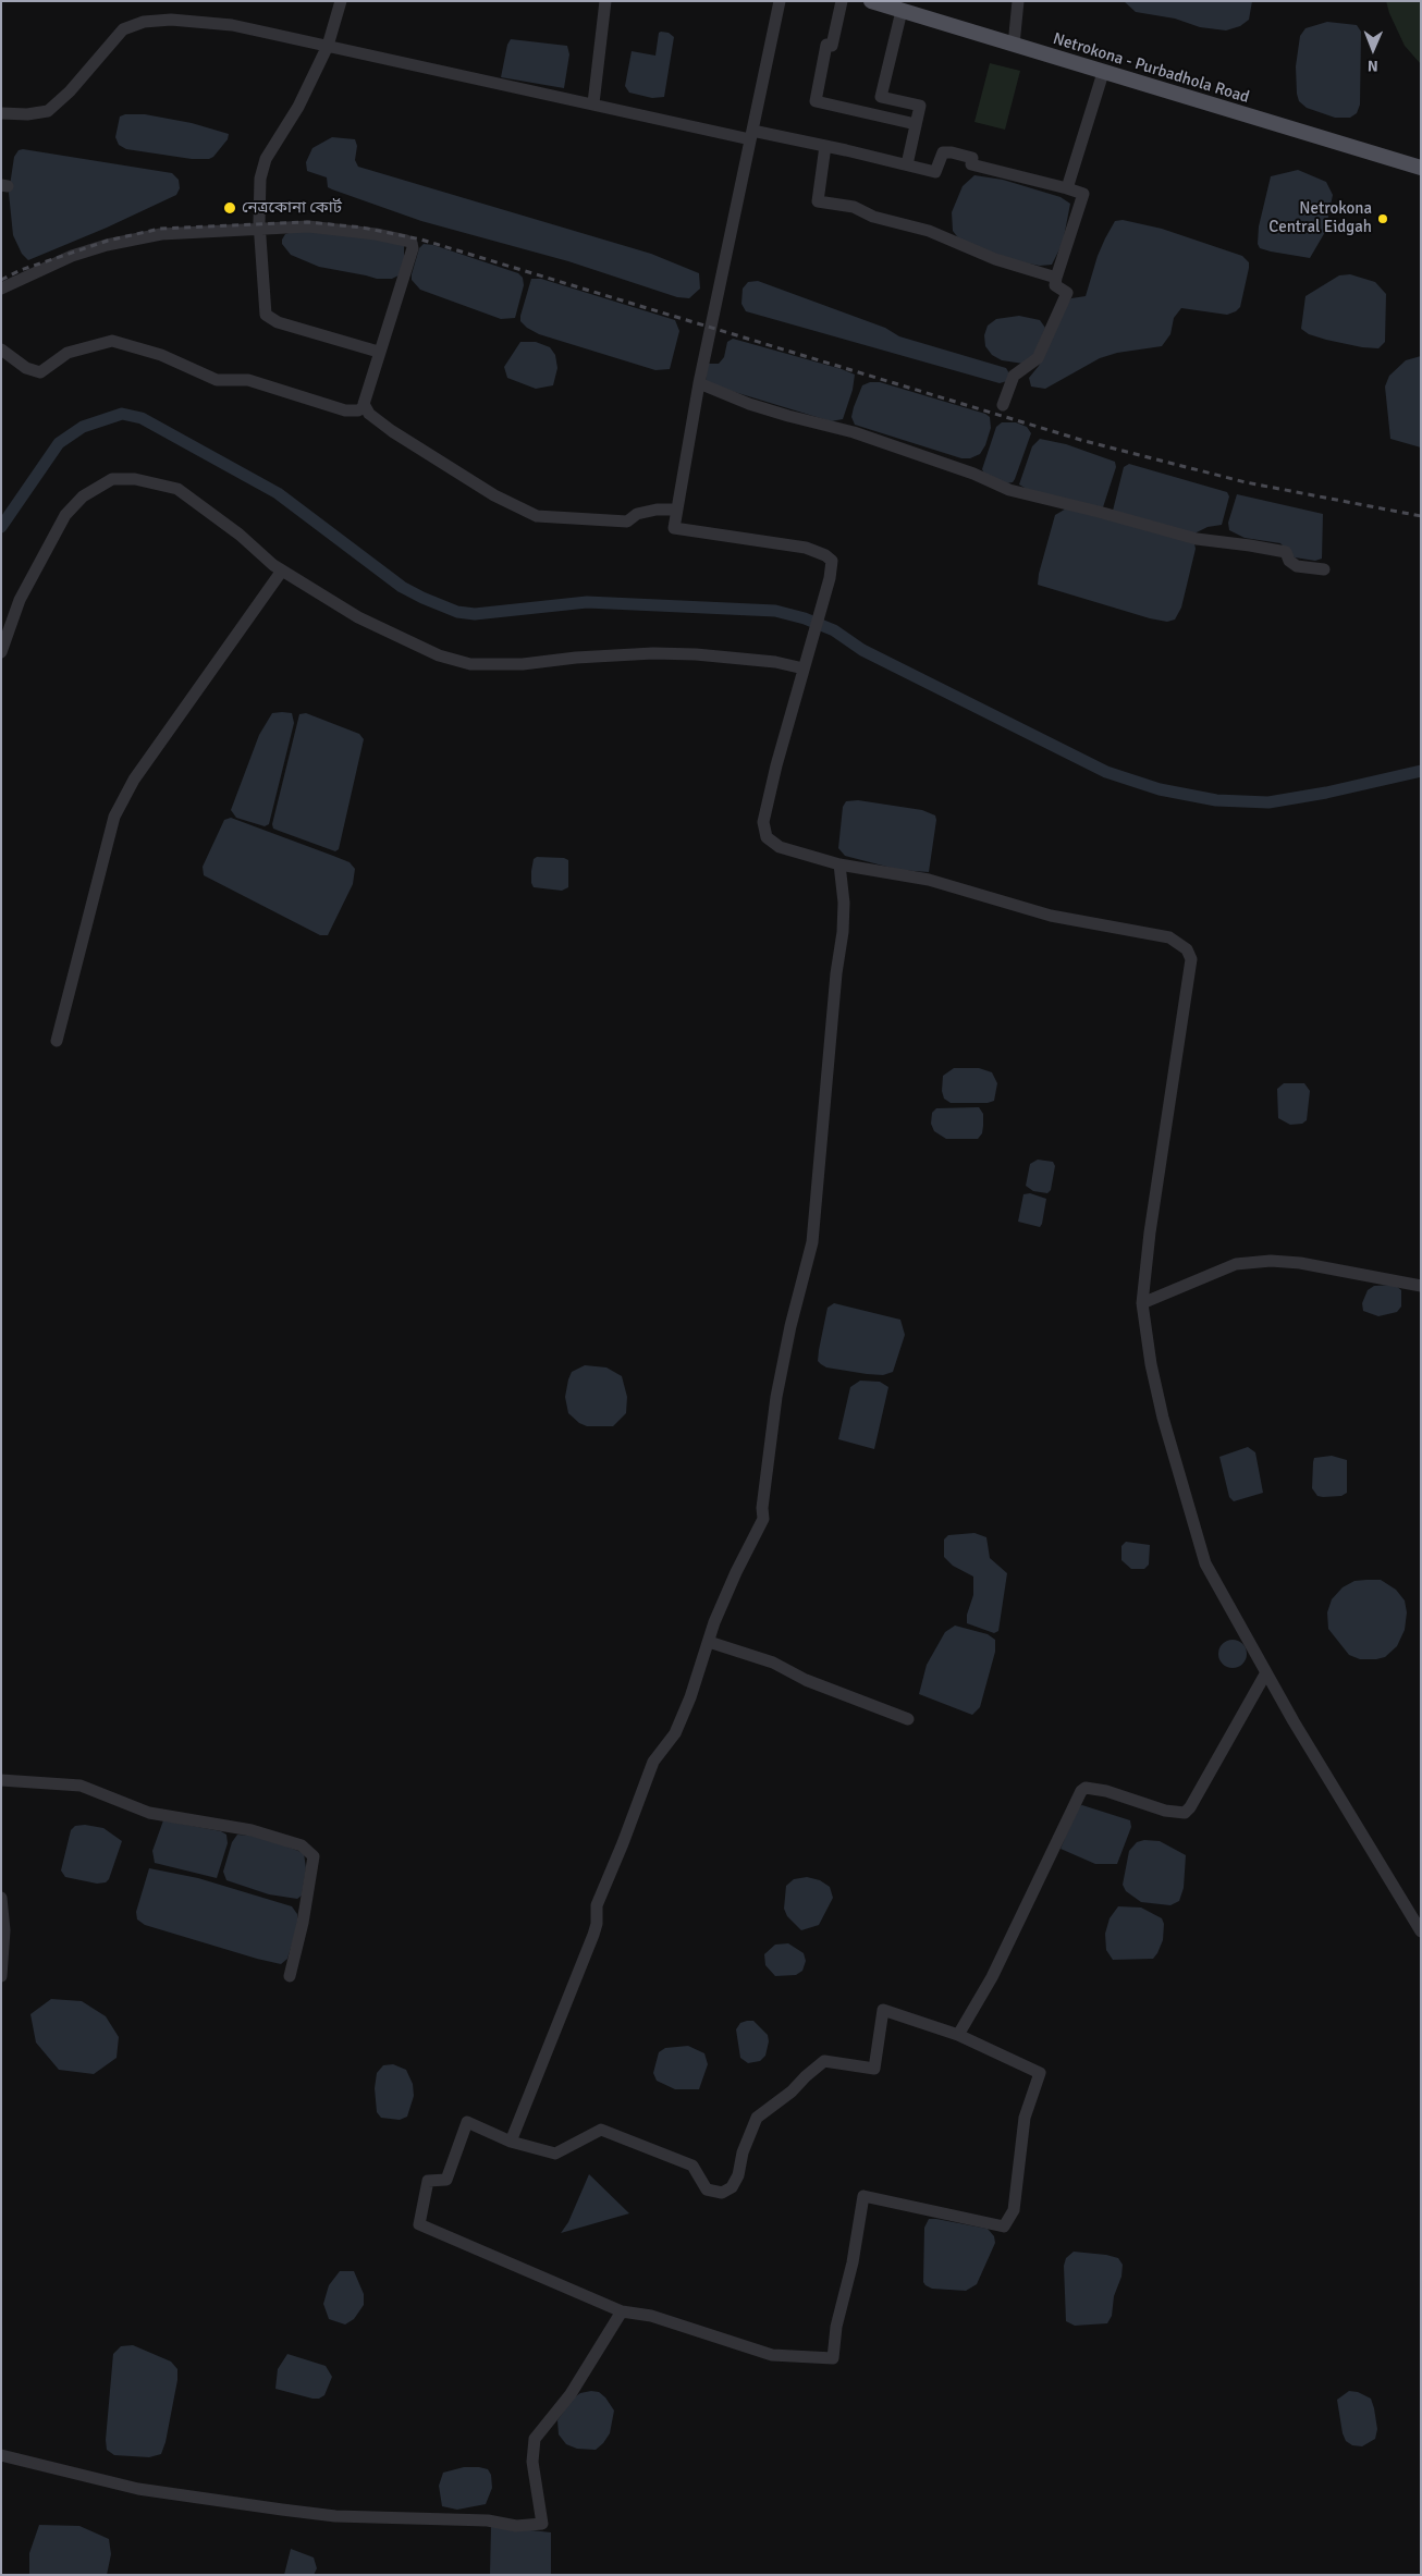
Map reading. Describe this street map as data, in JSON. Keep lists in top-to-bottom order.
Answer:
{
  "streets": {
    "main road": ["Netrokona - Purbadhola Road"]
  },
  "places": ["নেত্রকোনা কোর্ট", "Netrokona Central Eidgah"],
  "north": "bottom"
}
